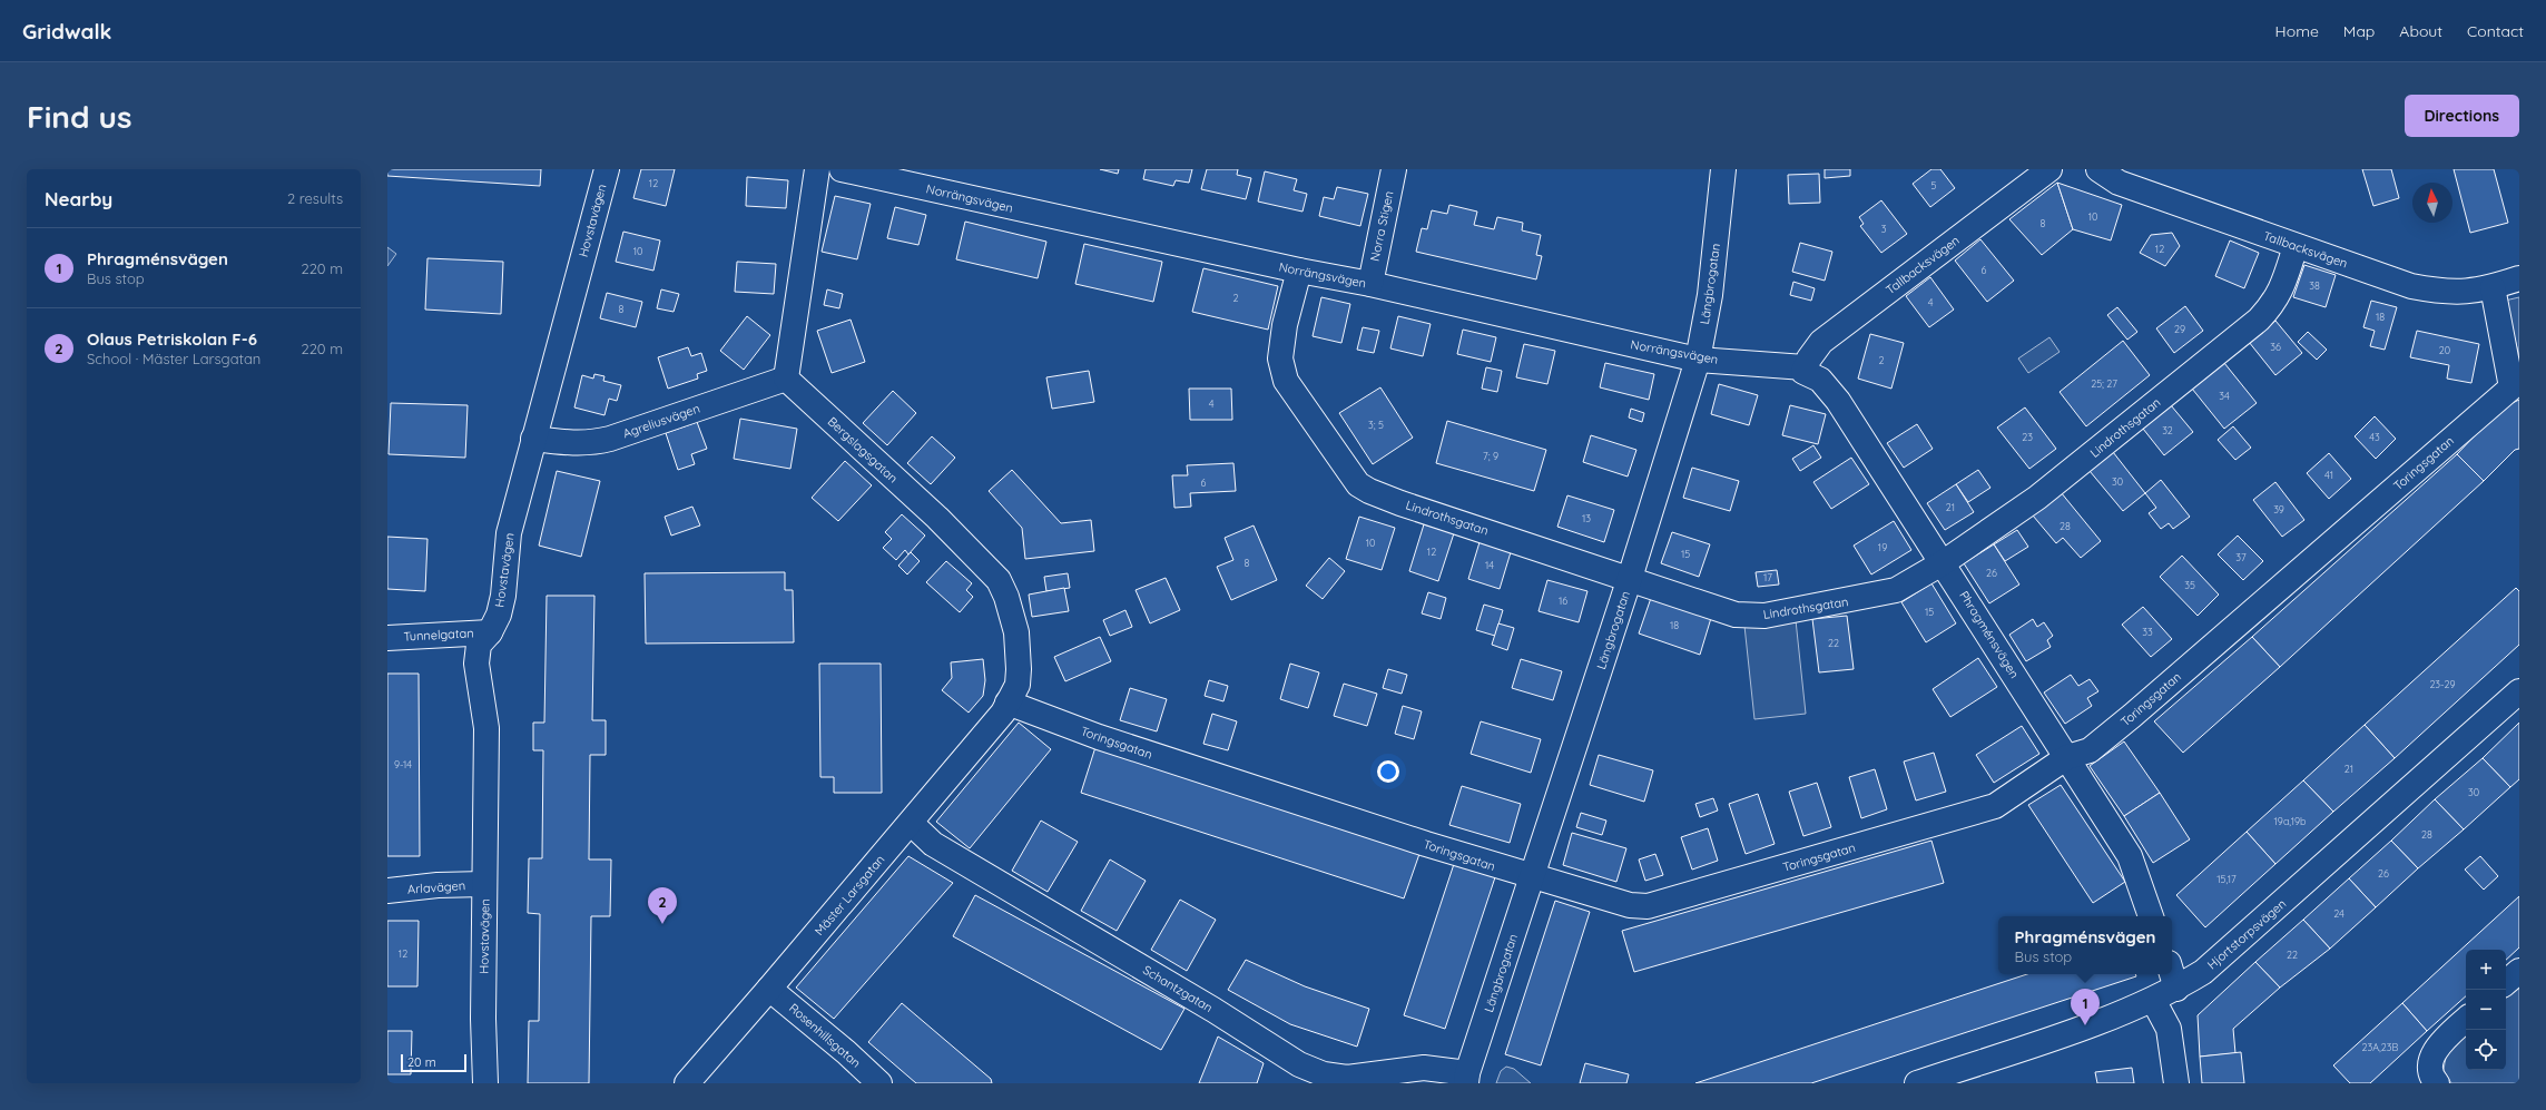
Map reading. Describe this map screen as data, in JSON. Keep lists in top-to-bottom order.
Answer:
{
  "streets": {
    "street": [
      "Norrängsvägen",
      "Hovstavägen",
      "Norra Stigen",
      "Tallbacksvägen",
      "Längbrogatan",
      "Agreliusvägen",
      "Lindrothsgatan",
      "Bergslagsgatan",
      "Toringsgatan",
      "Tunnelgatan",
      "Phragménsvägen",
      "Arlavägen",
      "Mäster Larsgatan",
      "Hjortstorpsvägen",
      "Schantzgatan",
      "Rosenhillsgatan"
    ]
  },
  "crossings": [
    ["Norrängsvägen", "Norra Stigen"],
    ["Norrängsvägen", "Tallbacksvägen"],
    ["Norrängsvägen", "Längbrogatan"],
    ["Norrängsvägen", "Lindrothsgatan"],
    ["Norrängsvägen", "Phragménsvägen"],
    ["Hovstavägen", "Agreliusvägen"],
    ["Hovstavägen", "Tunnelgatan"],
    ["Hovstavägen", "Arlavägen"],
    ["Tallbacksvägen", "Lindrothsgatan"],
    ["Tallbacksvägen", "Toringsgatan"],
    ["Tallbacksvägen", "Phragménsvägen"],
    ["Längbrogatan", "Lindrothsgatan"],
    ["Längbrogatan", "Toringsgatan"],
    ["Längbrogatan", "Schantzgatan"],
    ["Agreliusvägen", "Bergslagsgatan"],
    ["Lindrothsgatan", "Phragménsvägen"],
    ["Bergslagsgatan", "Toringsgatan"],
    ["Bergslagsgatan", "Mäster Larsgatan"],
    ["Toringsgatan", "Phragménsvägen"],
    ["Toringsgatan", "Mäster Larsgatan"],
    ["Mäster Larsgatan", "Schantzgatan"],
    ["Mäster Larsgatan", "Rosenhillsgatan"]
  ],
  "house_numbers": [
    "12",
    "5",
    "10",
    "8",
    "3",
    "12",
    "10",
    "6",
    "38",
    "2",
    "4",
    "8",
    "18",
    "29",
    "36",
    "20",
    "2",
    "25; 27",
    "34",
    "4",
    "3; 5",
    "32",
    "23",
    "43",
    "7; 9",
    "41",
    "30",
    "6",
    "21",
    "39",
    "13",
    "28",
    "10",
    "19",
    "12",
    "15",
    "37",
    "8",
    "14",
    "26",
    "17",
    "35",
    "16",
    "15",
    "18",
    "33",
    "22",
    "23-29",
    "9-14",
    "21",
    "30",
    "19a,19b",
    "28",
    "26",
    "15,17",
    "24",
    "12",
    "22",
    "23A,23B"
  ],
  "scale_bar": "20 m",
  "north": "top",
  "page": {
    "header": "Gridwalk",
    "nav": [
      "Home",
      "Map",
      "About",
      "Contact"
    ],
    "buttons": "Directions",
    "title": "Find us",
    "heading": ["Nearby", "2 results"],
    "list": [
      {
        "mark": "1",
        "name": "Phragménsvägen",
        "note": "Bus stop",
        "value": "220 m"
      },
      {
        "mark": "2",
        "name": "Olaus Petriskolan F-6",
        "note": "School · Mäster Larsgatan",
        "value": "220 m"
      }
    ],
    "pins": ["2", "1"],
    "popup": ["Phragménsvägen", "Bus stop"],
    "map_buttons": ["+", "−"],
    "scale": "20 m"
  }
}
